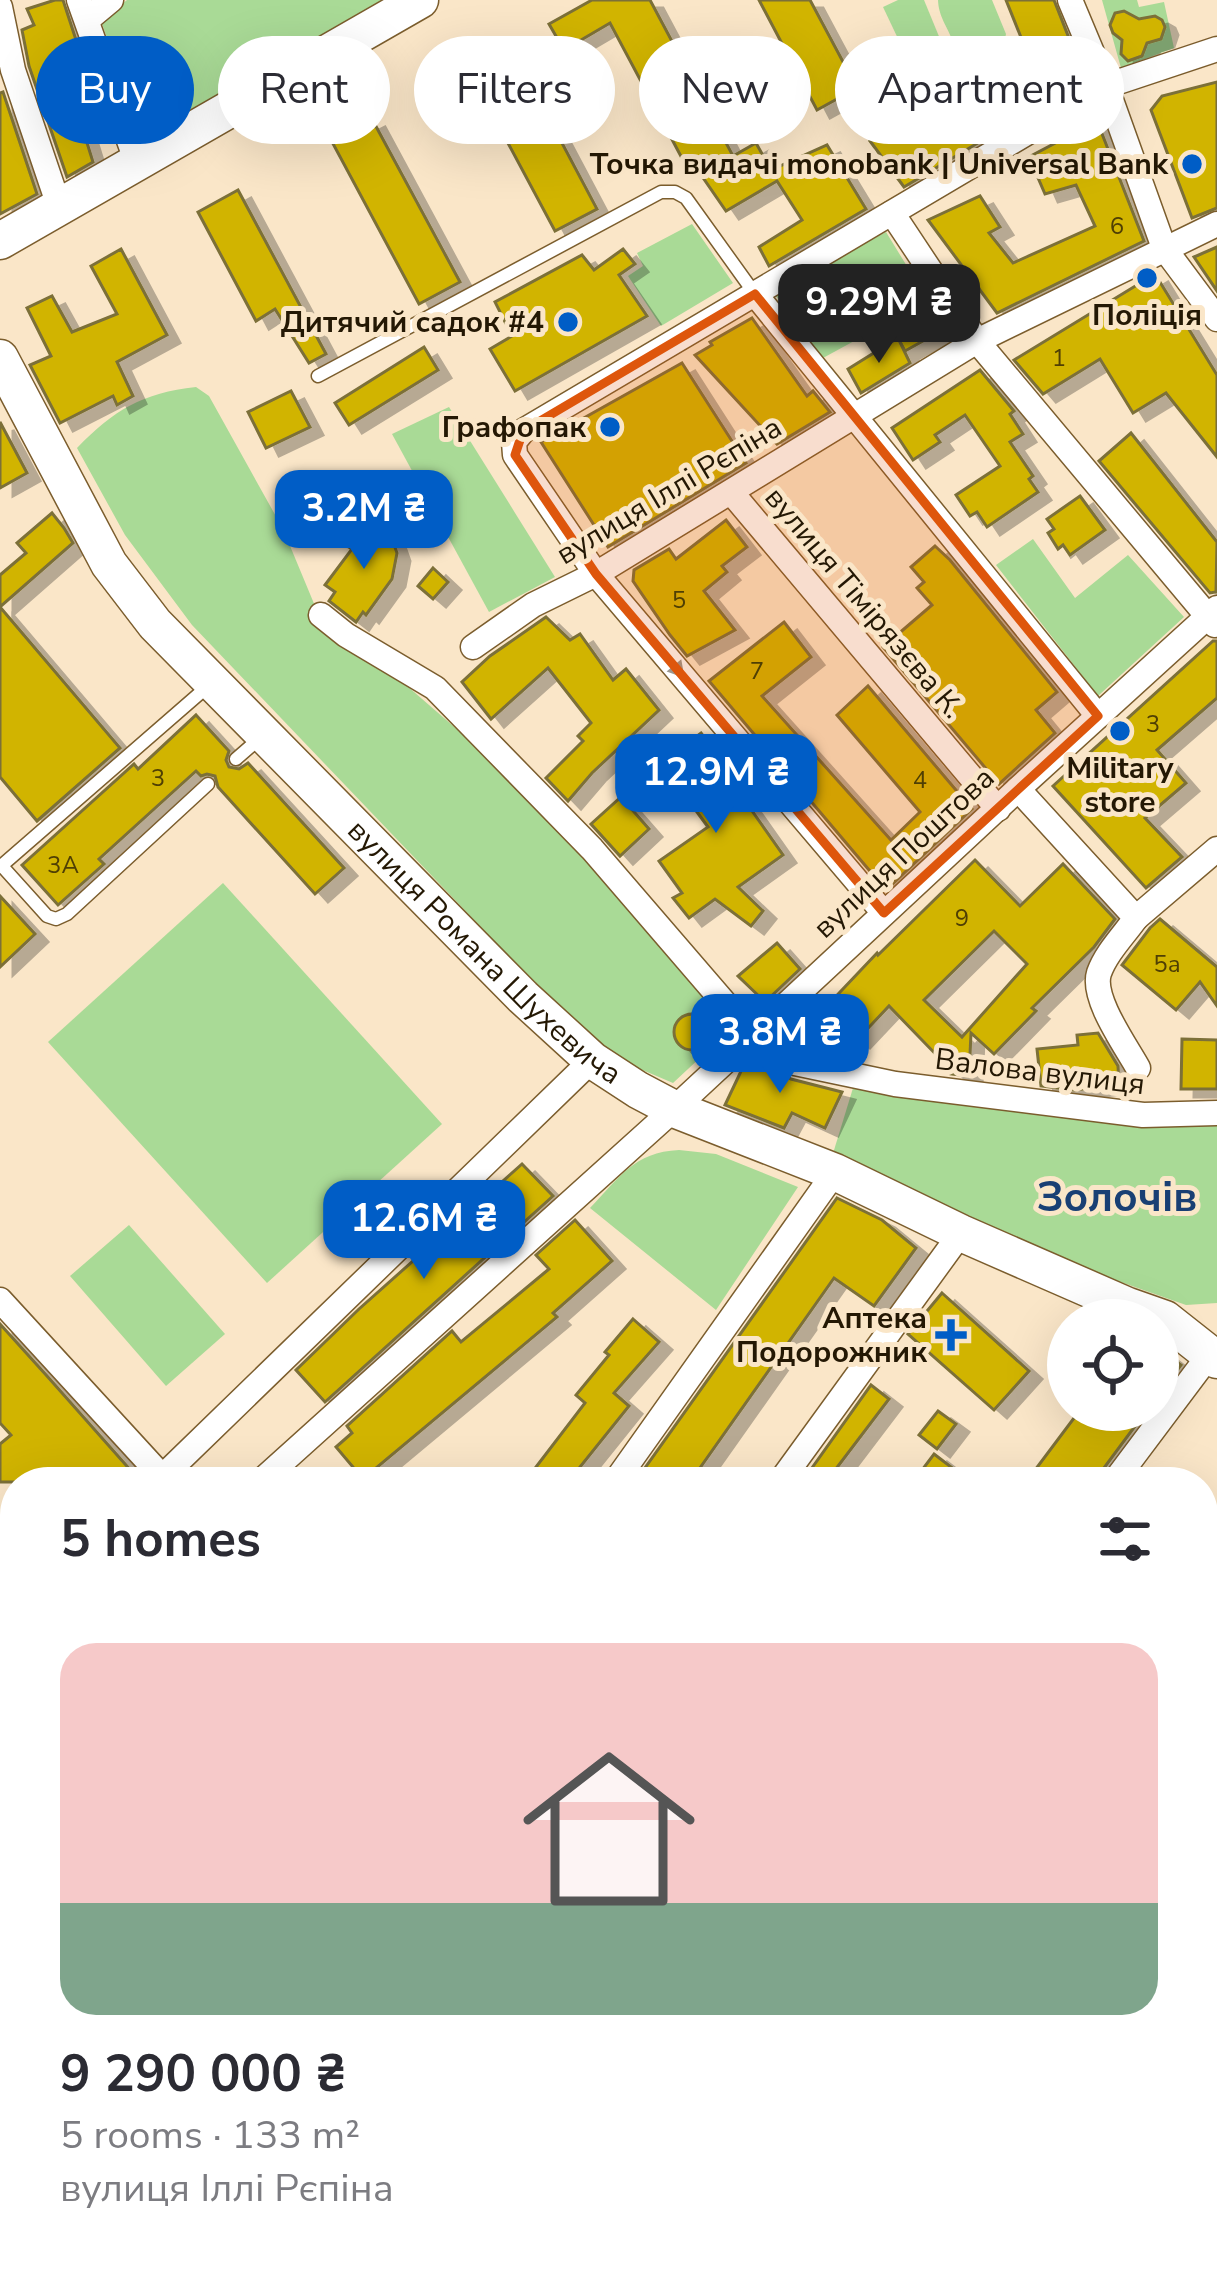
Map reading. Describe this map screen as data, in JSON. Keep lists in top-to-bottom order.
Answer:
{
  "streets": {
    "street": [
      "вулиця Іллі Рєпіна",
      "вулиця Тімірязєва К.",
      "вулиця Поштова",
      "вулиця Романа Шухевича",
      "Валова вулиця"
    ]
  },
  "crossings": [
    ["вулиця Іллі Рєпіна", "вулиця Тімірязєва К."],
    ["вулиця Тімірязєва К.", "вулиця Поштова"],
    ["вулиця Поштова", "вулиця Романа Шухевича"],
    ["вулиця Поштова", "Валова вулиця"]
  ],
  "districts": ["Золочів"],
  "places": {
    "other": [
      "Точка видачі monobank | Universal Bank",
      "Поліція",
      "Дитячий садок #4",
      "Графопак",
      "Military store"
    ],
    "health": ["Аптека Подорожник"]
  },
  "house_numbers": [
    "6",
    "1",
    "5",
    "7",
    "3",
    "3",
    "4",
    "3А",
    "9",
    "5а"
  ],
  "page": {
    "chip": [
      "Buy",
      "Rent",
      "Filters",
      "New",
      "Apartment"
    ],
    "price": [
      "9.29M ₴",
      "3.2M ₴",
      "12.9M ₴",
      "3.8M ₴",
      "12.6M ₴"
    ],
    "heading": "5 homes",
    "list": [
      {
        "name": "9 290 000 ₴",
        "note": "5 rooms · 133 m² · вулиця Іллі Рєпіна"
      }
    ]
  }
}
